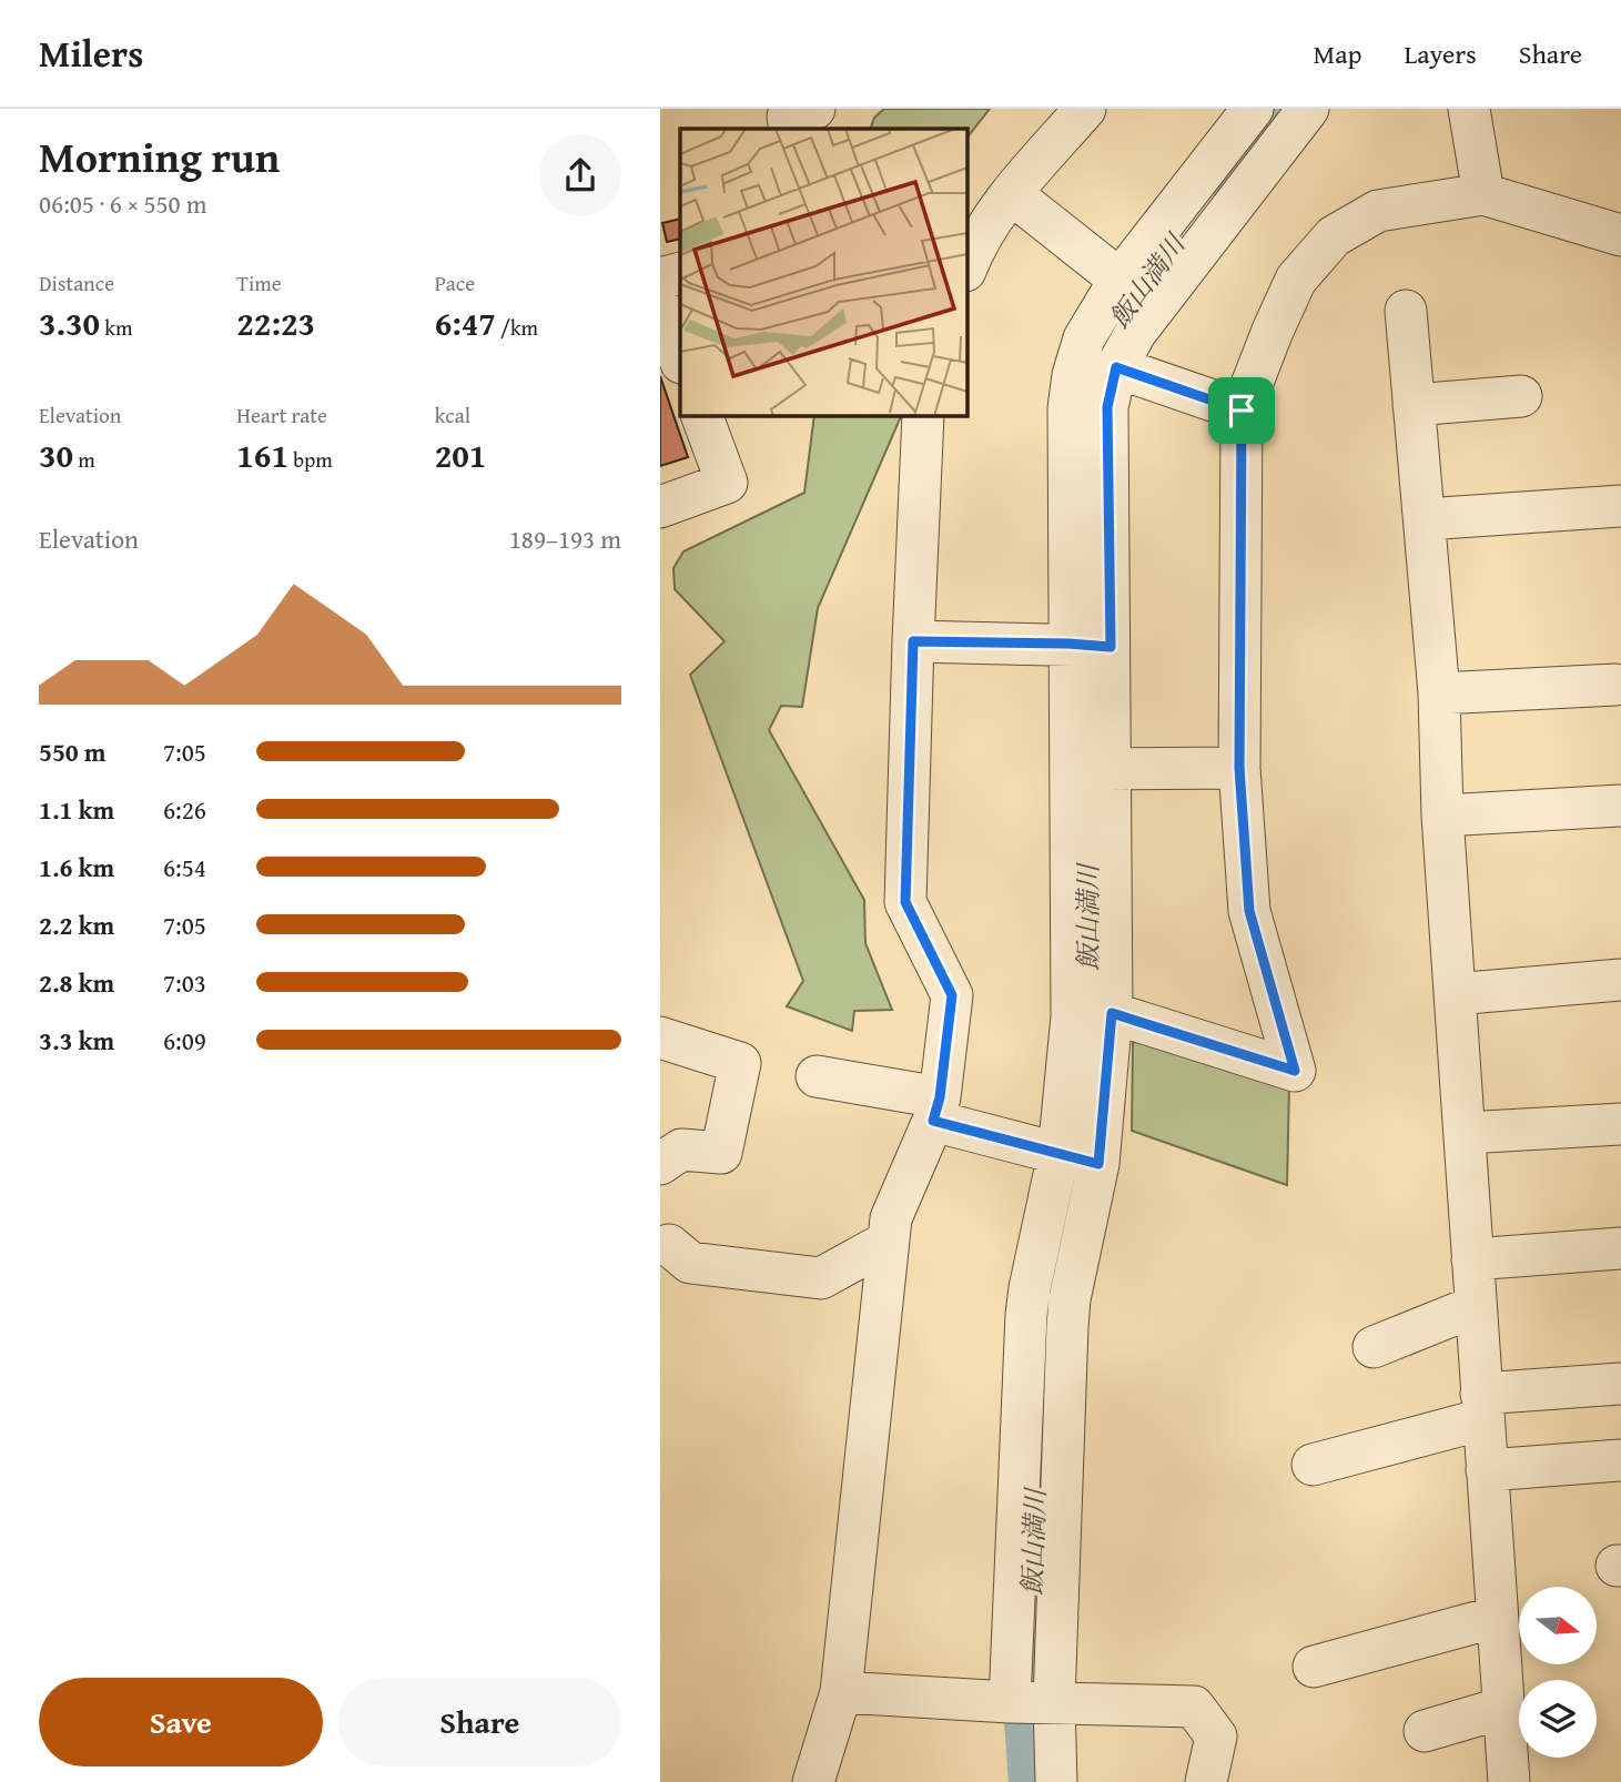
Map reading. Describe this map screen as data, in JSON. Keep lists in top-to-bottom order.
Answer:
{
  "water": ["飯山満川"],
  "north": "right",
  "page": {
    "header": "Milers",
    "nav": ["Map", "Layers", "Share"],
    "heading": ["Morning run", "06:05 · 6 × 550 m"],
    "stats": [
      ["Distance", "3.30 km"],
      ["Time", "22:23"],
      ["Pace", "6:47 /km"],
      ["Elevation", "30 m"],
      ["Heart rate", "161 bpm"],
      ["kcal", "201"]
    ],
    "chart": ["Elevation", "189–193 m"],
    "list": [
      {
        "name": "550 m",
        "note": "7:05"
      },
      {
        "name": "1.1 km",
        "note": "6:26"
      },
      {
        "name": "1.6 km",
        "note": "6:54"
      },
      {
        "name": "2.2 km",
        "note": "7:05"
      },
      {
        "name": "2.8 km",
        "note": "7:03"
      },
      {
        "name": "3.3 km",
        "note": "6:09"
      }
    ],
    "buttons": ["Save", "Share"]
  }
}
